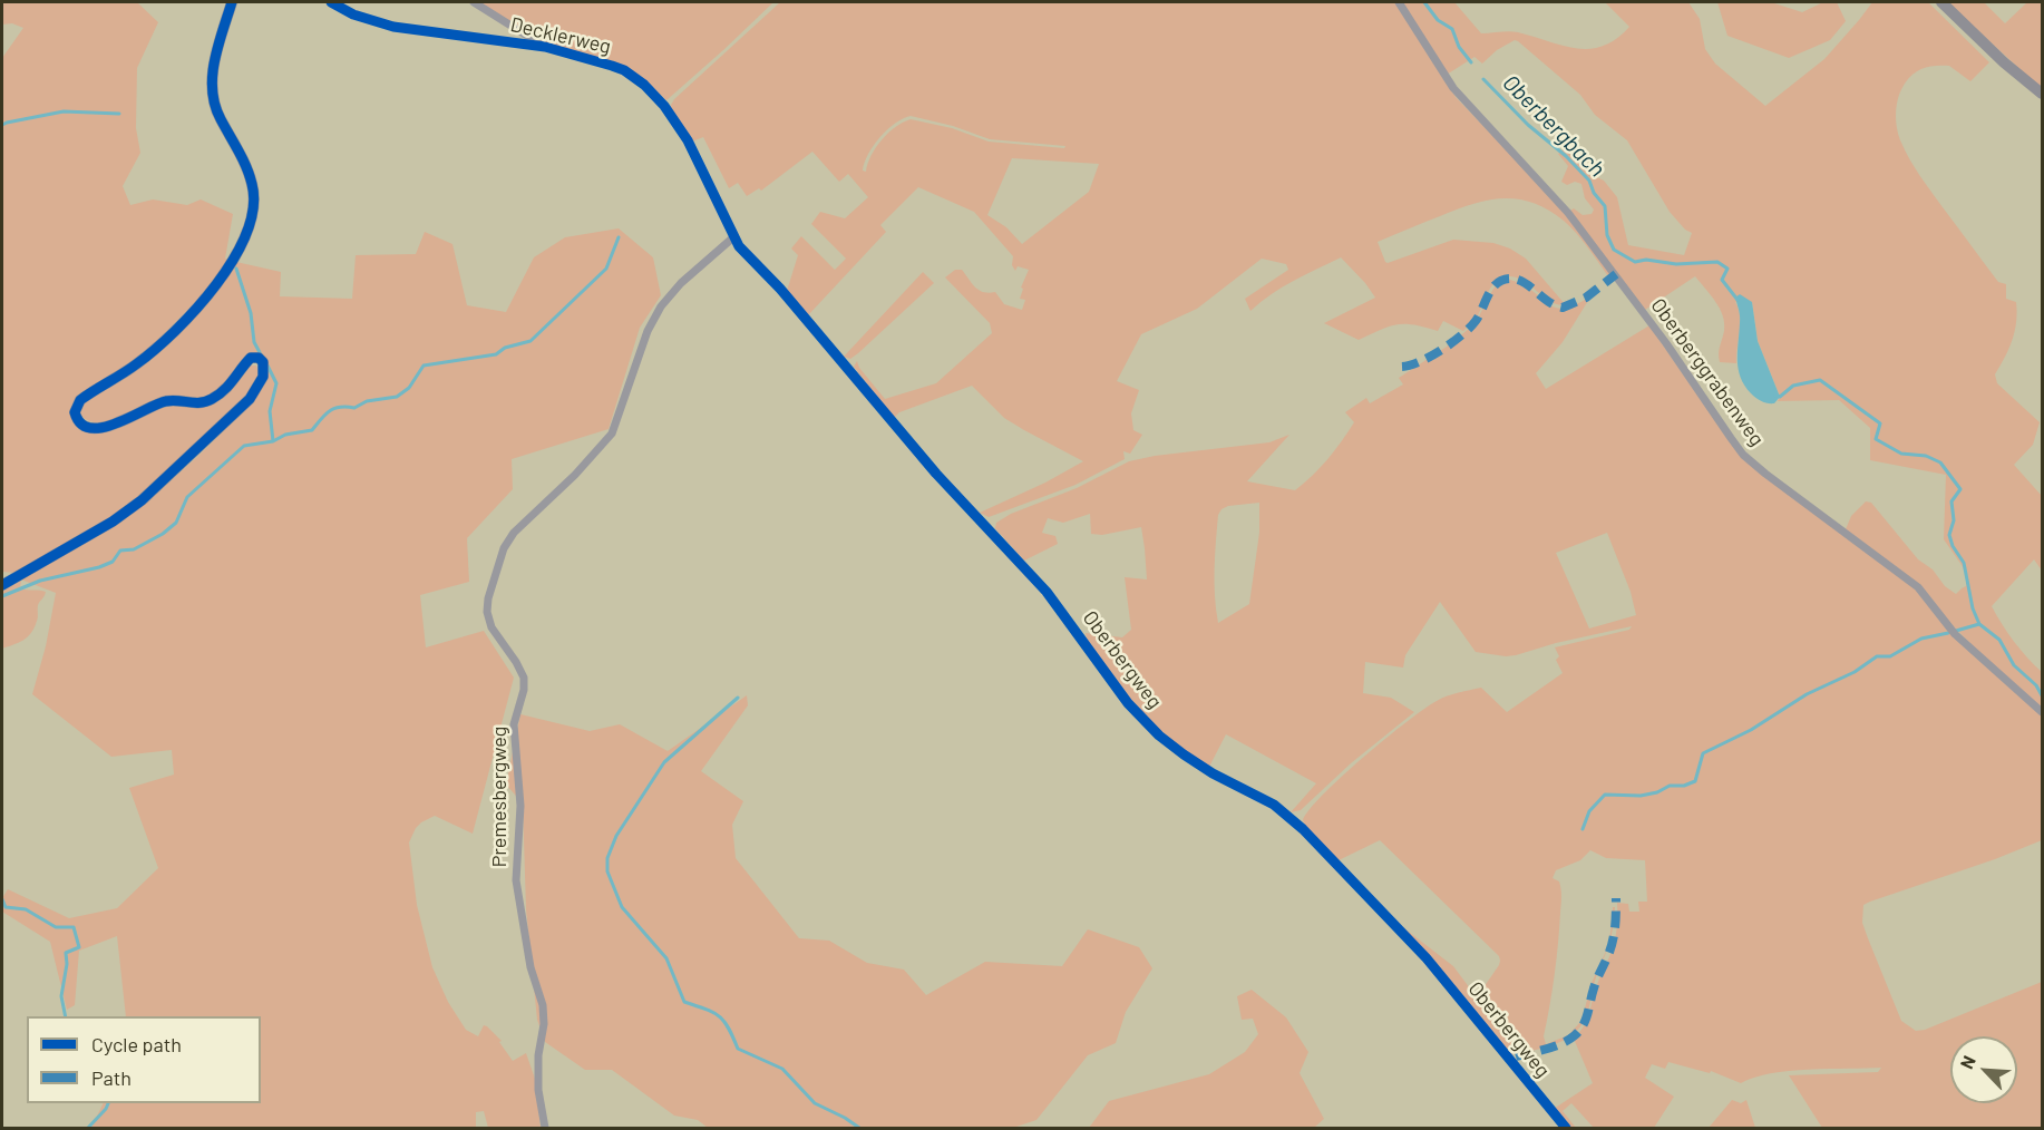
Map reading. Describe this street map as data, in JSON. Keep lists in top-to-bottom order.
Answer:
{
  "streets": {
    "street": [
      "Decklerweg",
      "Oberberggrabenweg",
      "Oberbergweg",
      "Premesbergweg"
    ]
  },
  "crossings": [
    ["Decklerweg", "Oberbergweg"],
    ["Decklerweg", "Premesbergweg"],
    ["Oberbergweg", "Premesbergweg"]
  ],
  "water": ["Oberbergbach"],
  "legend": ["Cycle path", "Path"],
  "north": "top left"
}
